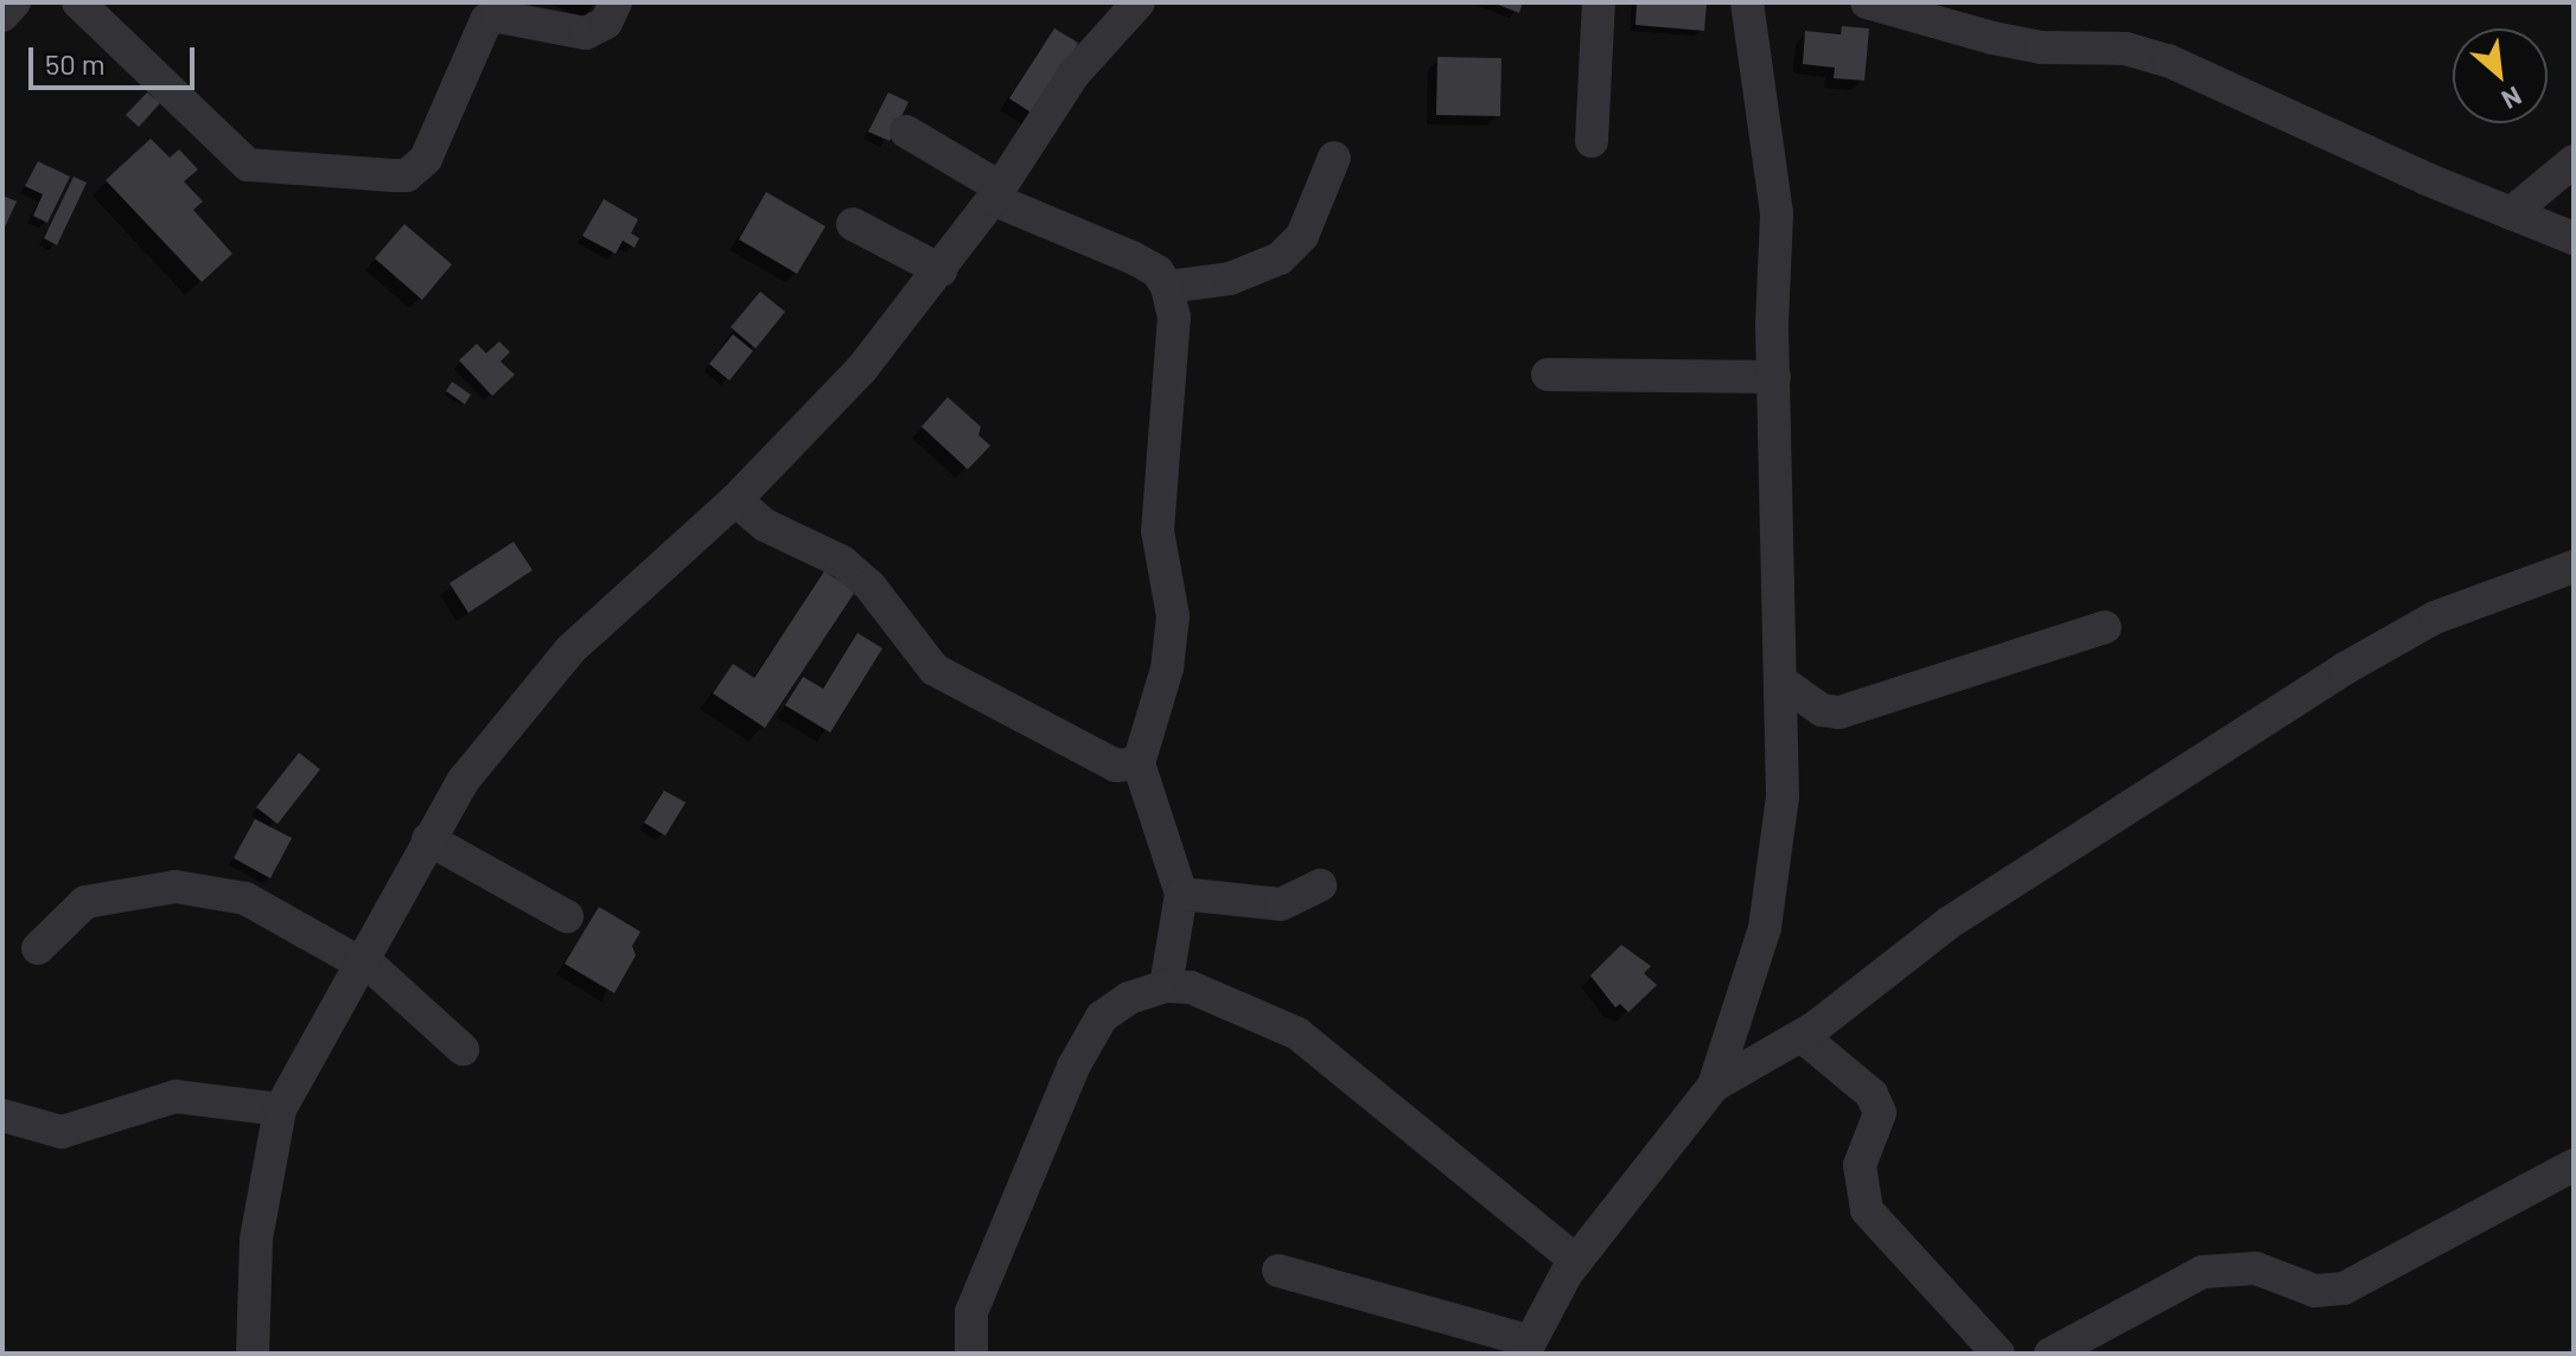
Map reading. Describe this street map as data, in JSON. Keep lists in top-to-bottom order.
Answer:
{
  "scale_bar": "50 m",
  "north": "bottom right"
}
